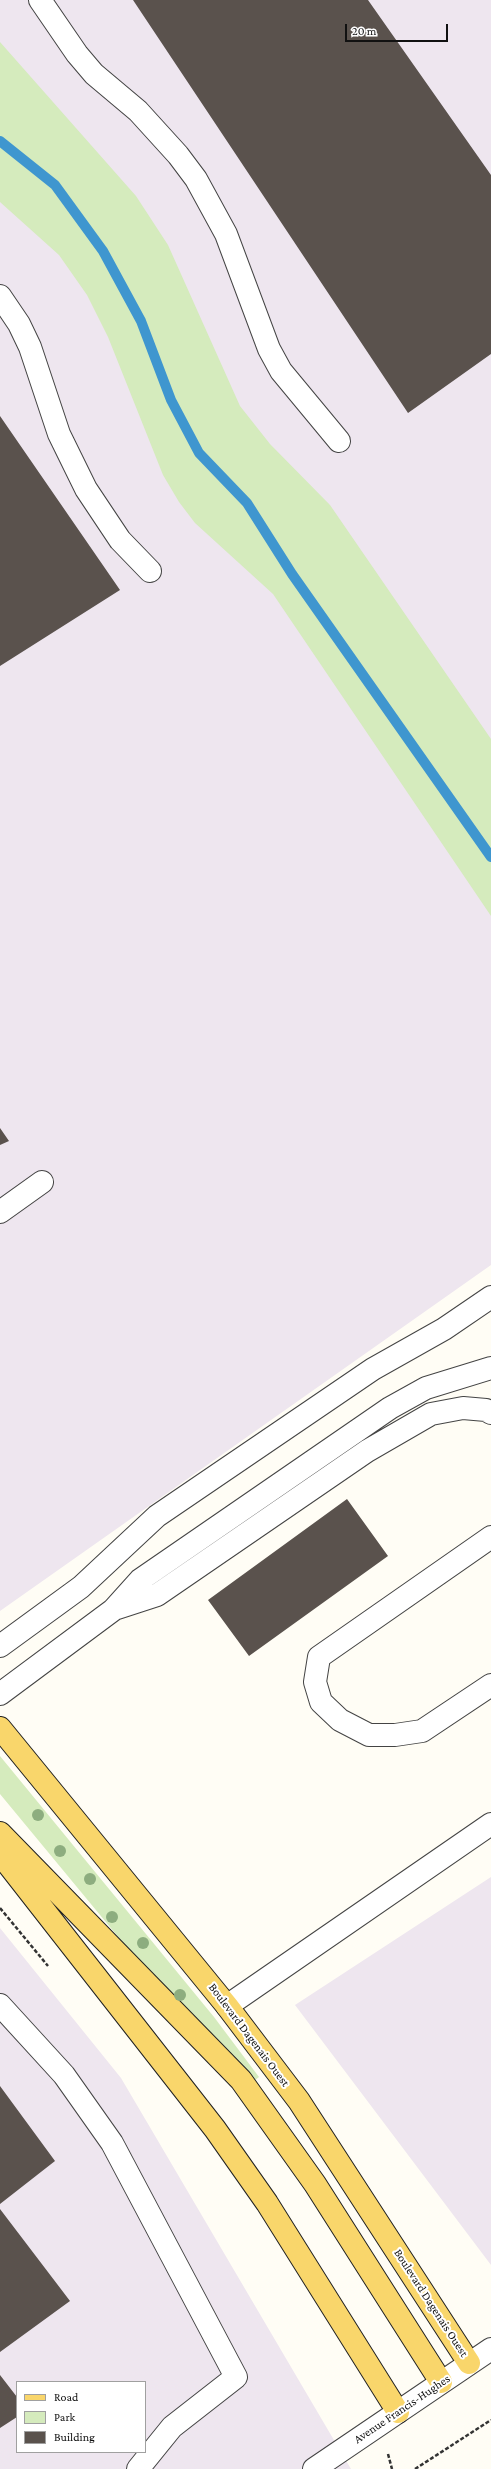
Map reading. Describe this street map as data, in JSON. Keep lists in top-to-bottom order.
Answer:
{
  "streets": {
    "main road": ["Boulevard Dagenais Ouest"],
    "street": ["Avenue Francis-Hughes"]
  },
  "crossings": [
    ["Boulevard Dagenais Ouest", "Avenue Francis-Hughes"]
  ],
  "legend": ["Road", "Park", "Building"],
  "scale_bar": "20 m"
}
